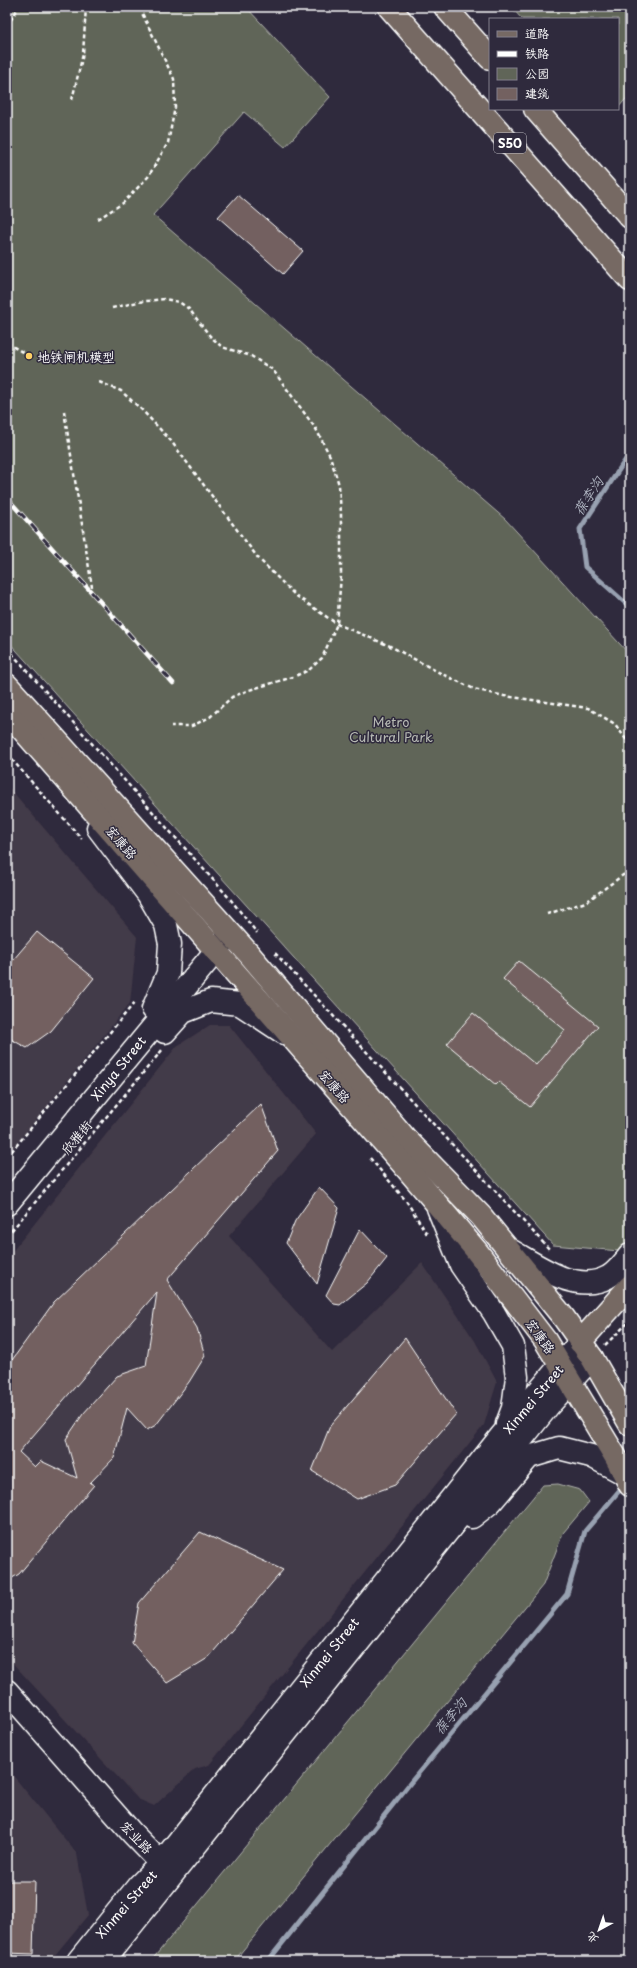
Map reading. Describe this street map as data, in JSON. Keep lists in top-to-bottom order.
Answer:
{
  "streets": {
    "main road": ["S50", "宏康路"],
    "street": ["Xinya Street", "Xinmei Street", "宏业路"],
    "path": ["欣雅街"]
  },
  "crossings": [
    ["宏康路", "Xinya Street"],
    ["宏康路", "Xinmei Street"],
    ["Xinmei Street", "宏业路"]
  ],
  "water": ["葆李沟"],
  "parks": ["Metro Cultural Park"],
  "places": ["地铁闸机模型"],
  "legend": [
    "道路",
    "铁路",
    "公园",
    "建筑"
  ],
  "north": "bottom left"
}
